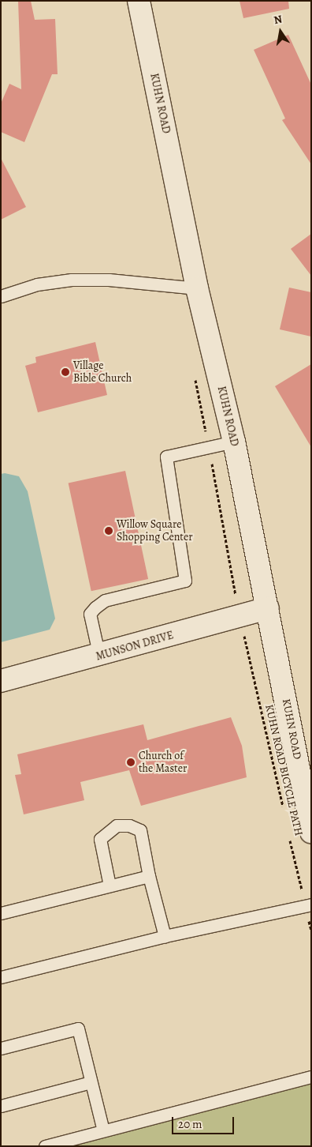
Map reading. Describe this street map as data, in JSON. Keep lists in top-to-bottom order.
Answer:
{
  "streets": {
    "street": ["KUHN ROAD", "MUNSON DRIVE"],
    "path": ["KUHN ROAD BICYCLE PATH"]
  },
  "crossings": [
    ["KUHN ROAD", "MUNSON DRIVE"]
  ],
  "places": ["Village Bible Church", "Willow Square Shopping Center", "Church of the Master"],
  "scale_bar": "20 m",
  "north": "top"
}
